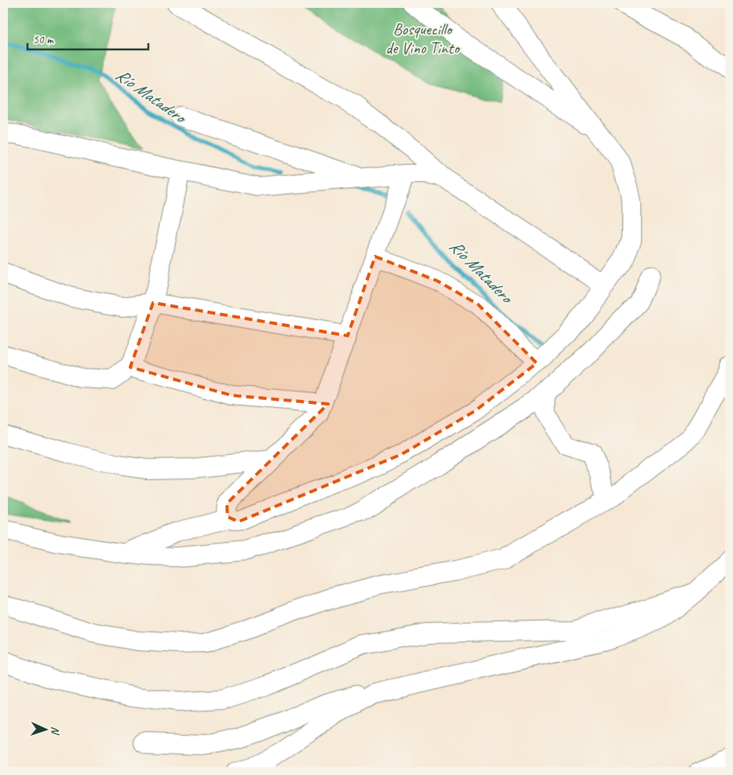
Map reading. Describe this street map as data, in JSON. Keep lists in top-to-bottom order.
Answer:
{
  "water": ["Río Matadero"],
  "parks": ["Bosquecillo de Vino Tinto"],
  "scale_bar": "50 m",
  "north": "right"
}
